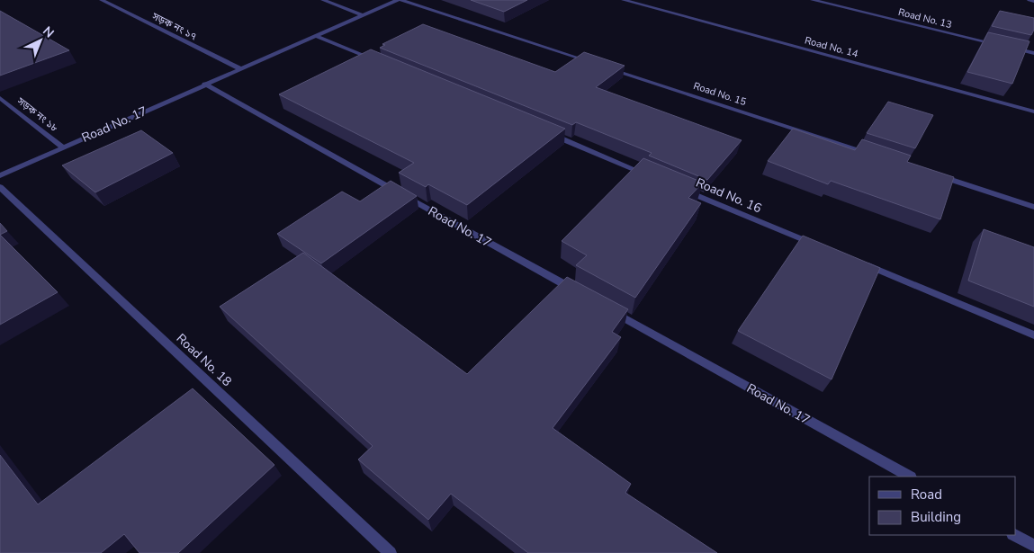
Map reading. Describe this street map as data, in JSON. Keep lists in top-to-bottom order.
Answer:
{
  "streets": {
    "street": [
      "Road No. 13",
      "সড়ক নং ১৭",
      "Road No. 14",
      "Road No. 15",
      "সড়ক নং ১৮",
      "Road No. 17",
      "Road No. 16",
      "Road No. 18"
    ]
  },
  "crossings": [
    ["সড়ক নং ১৮", "Road No. 17"]
  ],
  "legend": ["Road", "Building"],
  "north": "top right"
}
